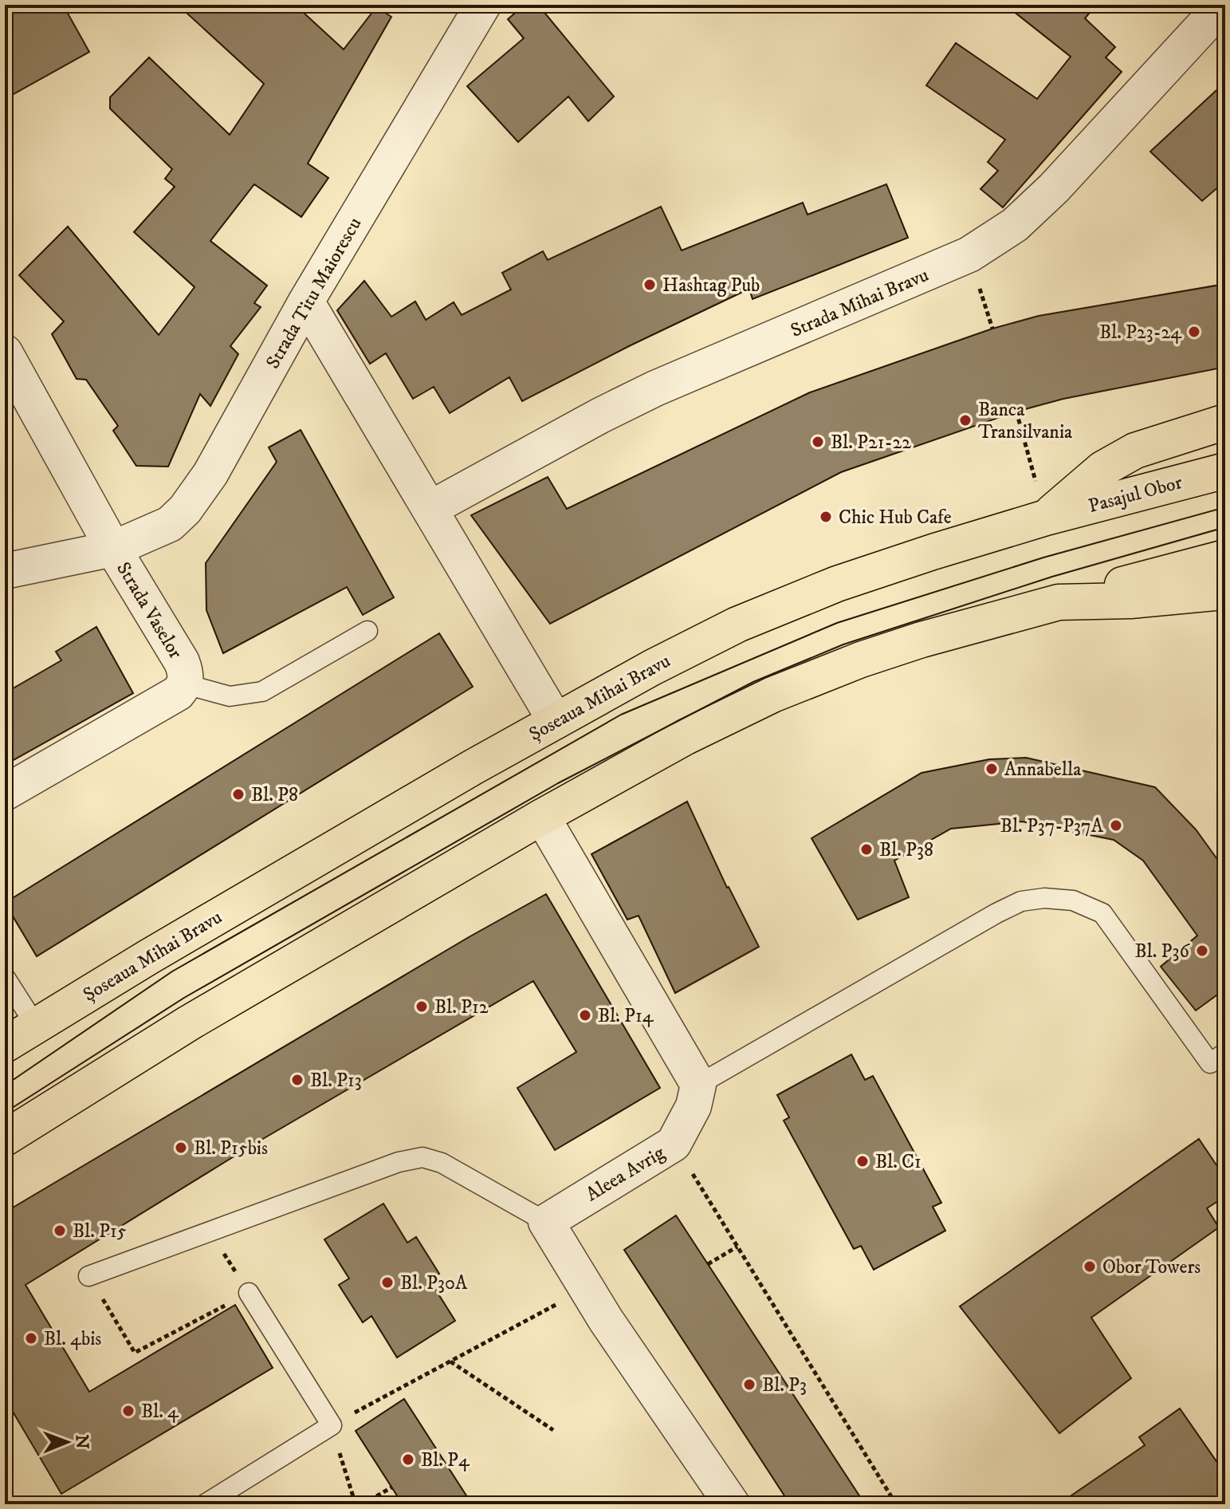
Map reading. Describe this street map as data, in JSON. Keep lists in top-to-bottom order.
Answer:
{
  "streets": {
    "main road": ["Pasajul Obor", "Șoseaua Mihai Bravu"],
    "street": [
      "Strada Titu Maiorescu",
      "Strada Mihai Bravu",
      "Strada Vaselor",
      "Aleea Avrig"
    ]
  },
  "crossings": [
    ["Strada Titu Maiorescu", "Strada Vaselor"],
    ["Pasajul Obor", "Șoseaua Mihai Bravu"]
  ],
  "places": [
    "Hashtag Pub",
    "Bl. P23-24",
    "Banca Transilvania",
    "Bl. P21-22",
    "Chic Hub Cafe",
    "Annabella",
    "Bl. P8",
    "Bl. P37-P37A",
    "Bl. P38",
    "Bl. P36",
    "Bl. P12",
    "Bl. P14",
    "Bl. P13",
    "Bl. P15bis",
    "Bl. C1",
    "Bl. P15",
    "Obor Towers",
    "Bl. P30A",
    "Bl. 4bis",
    "Bl. P3",
    "Bl. 4",
    "Bl. P4"
  ],
  "north": "right"
}
